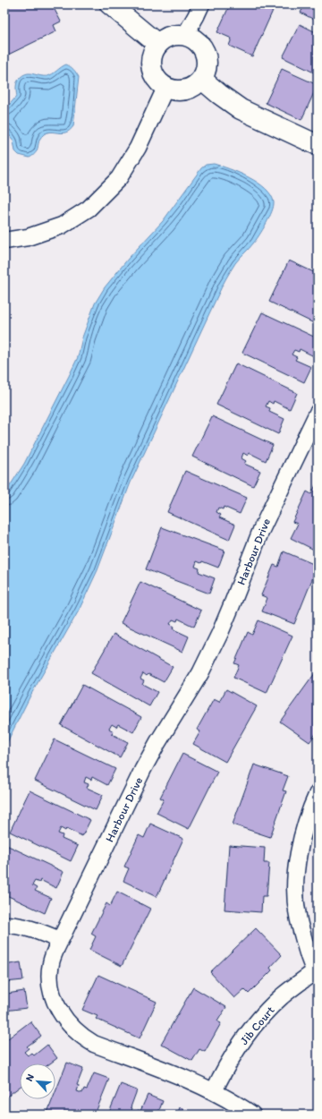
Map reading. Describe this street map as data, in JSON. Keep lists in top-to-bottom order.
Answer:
{
  "streets": {
    "street": ["Harbour Drive", "Jib Court"]
  },
  "crossings": [
    ["Harbour Drive", "Jib Court"]
  ],
  "north": "top left"
}
